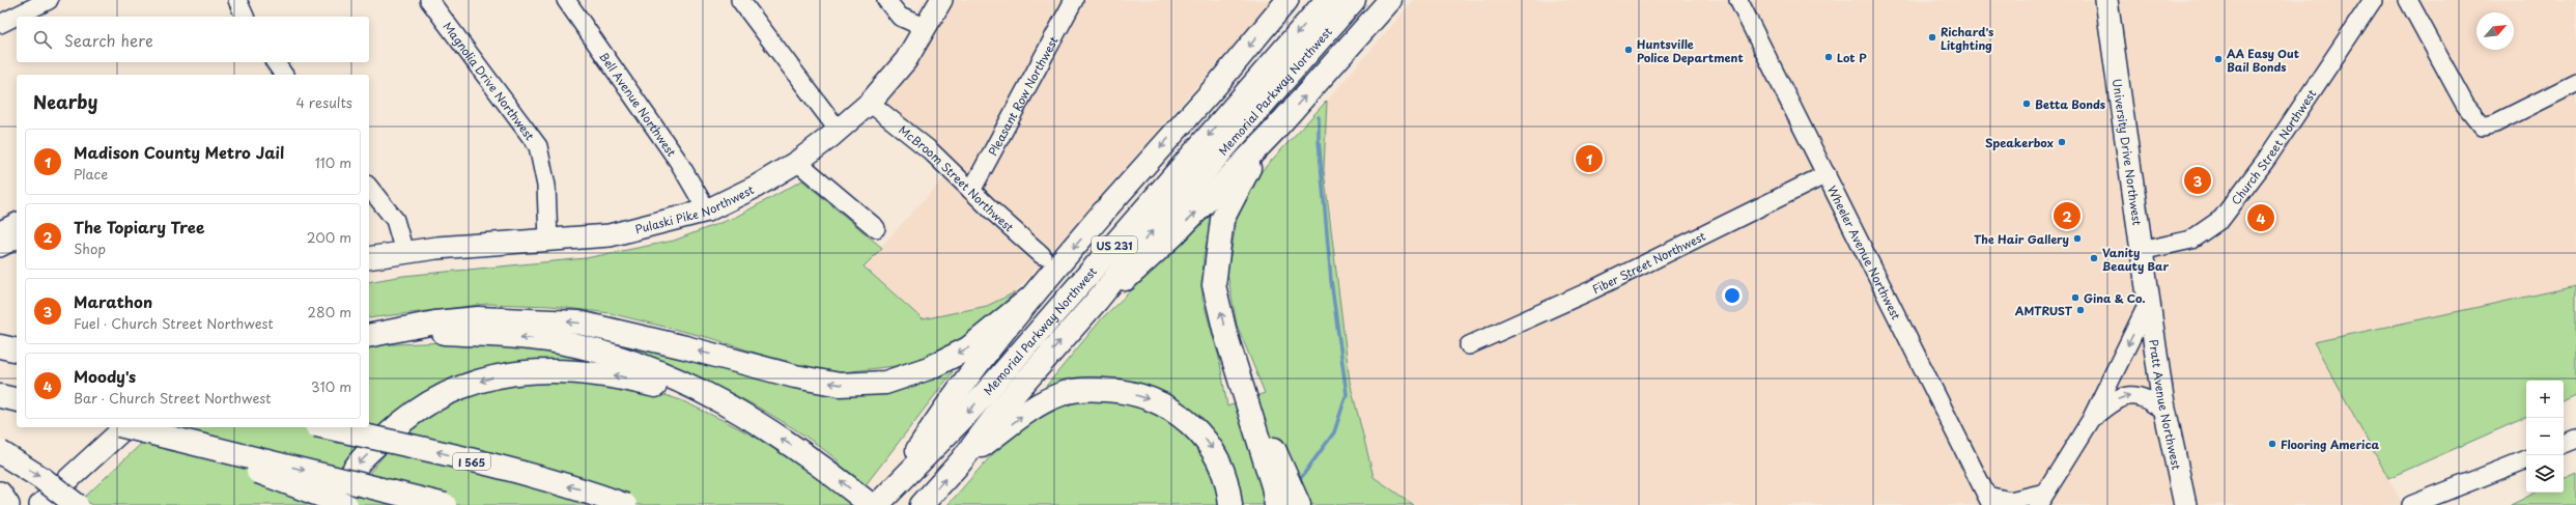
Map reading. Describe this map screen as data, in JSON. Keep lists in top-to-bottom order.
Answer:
{
  "streets": {
    "highway": ["Memorial Parkway Northwest", "US 231", "I 565"],
    "main road": ["University Drive Northwest", "Pulaski Pike Northwest", "Pratt Avenue Northwest"],
    "street": [
      "Magnolia Drive Northwest",
      "Pleasant Row Northwest",
      "Bell Avenue Northwest",
      "Church Street Northwest",
      "McBroom Street Northwest",
      "Wheeler Avenue Northwest",
      "Fiber Street Northwest"
    ]
  },
  "crossings": [
    ["Magnolia Drive Northwest", "Pulaski Pike Northwest"],
    ["Pleasant Row Northwest", "McBroom Street Northwest"],
    ["Bell Avenue Northwest", "Pulaski Pike Northwest"],
    ["Church Street Northwest", "University Drive Northwest"],
    ["University Drive Northwest", "Pratt Avenue Northwest"],
    ["McBroom Street Northwest", "Pulaski Pike Northwest"],
    ["Wheeler Avenue Northwest", "Fiber Street Northwest"]
  ],
  "places": [
    "Richard's Litghting",
    "Huntsville Police Department",
    "Lot P",
    "AA Easy Out Bail Bonds",
    "Betta Bonds",
    "Speakerbox",
    "The Hair Gallery",
    "Vanity Beauty Bar",
    "Gina & Co.",
    "AMTRUST",
    "Flooring America"
  ],
  "north": "top right",
  "page": {
    "search": "Search here",
    "heading": ["Nearby", "4 results"],
    "list": [
      {
        "mark": "1",
        "name": "Madison County Metro Jail",
        "note": "Place",
        "value": "110 m"
      },
      {
        "mark": "2",
        "name": "The Topiary Tree",
        "note": "Shop",
        "value": "200 m"
      },
      {
        "mark": "3",
        "name": "Marathon",
        "note": "Fuel · Church Street Northwest",
        "value": "280 m"
      },
      {
        "mark": "4",
        "name": "Moody's",
        "note": "Bar · Church Street Northwest",
        "value": "310 m"
      }
    ],
    "pins": [
      "1",
      "3",
      "2",
      "4"
    ],
    "map_buttons": ["+", "−"]
  }
}
